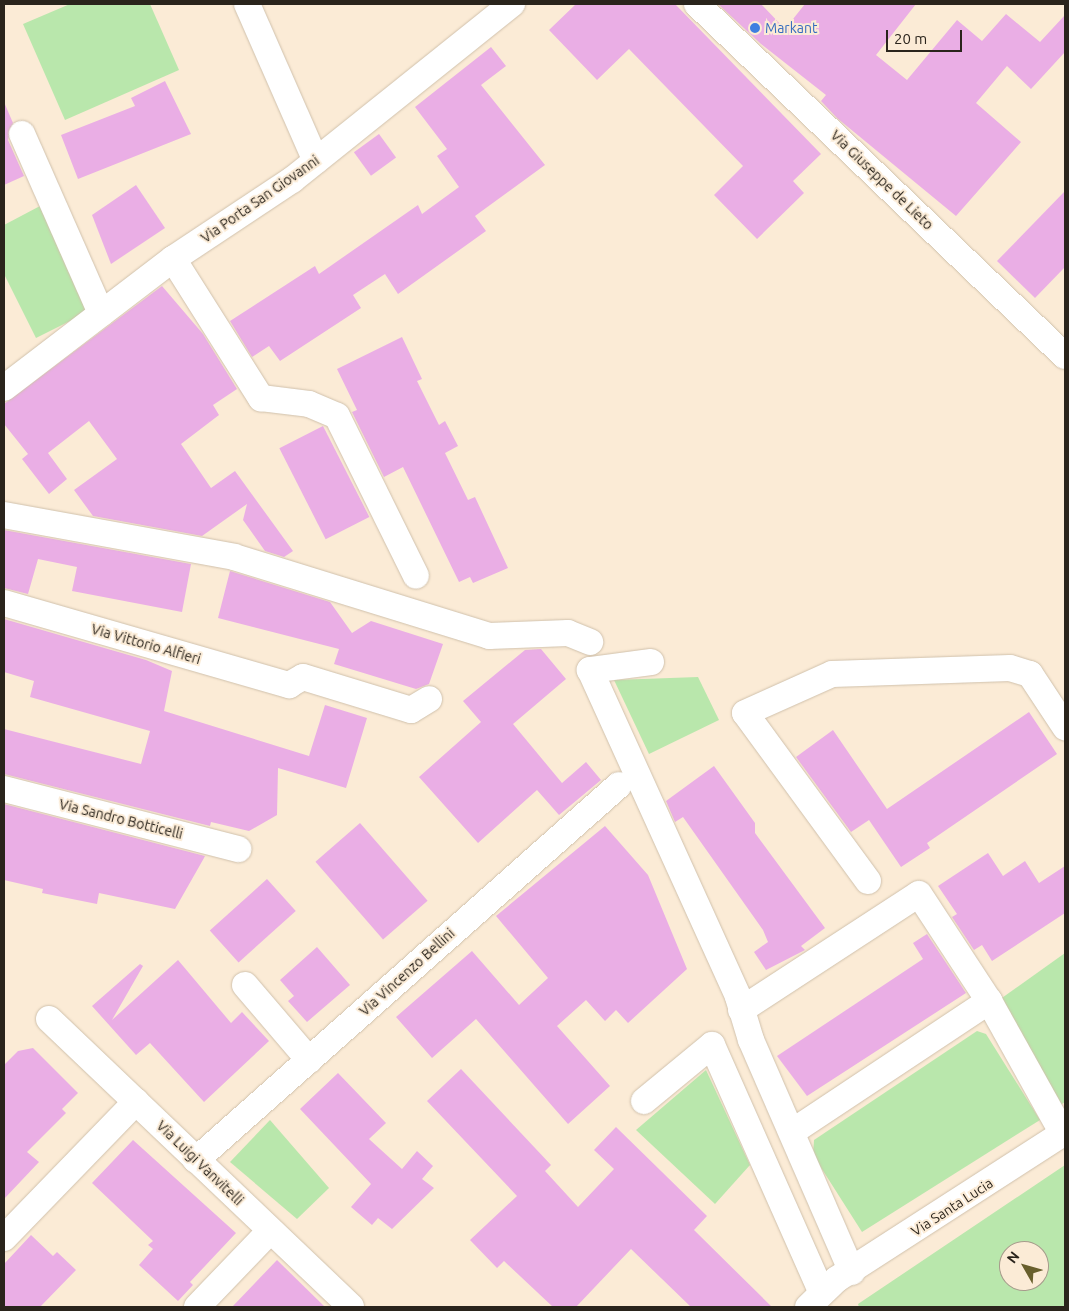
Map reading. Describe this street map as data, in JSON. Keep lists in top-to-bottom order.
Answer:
{
  "streets": {
    "street": [
      "Via Giuseppe de Lieto",
      "Via Porta San Giovanni",
      "Via Vittorio Alfieri",
      "Via Sandro Botticelli",
      "Via Vincenzo Bellini",
      "Via Luigi Vanvitelli",
      "Via Santa Lucia"
    ]
  },
  "crossings": [
    ["Via Vincenzo Bellini", "Via Luigi Vanvitelli"]
  ],
  "places": ["Markant"],
  "scale_bar": "20 m",
  "north": "top left"
}
